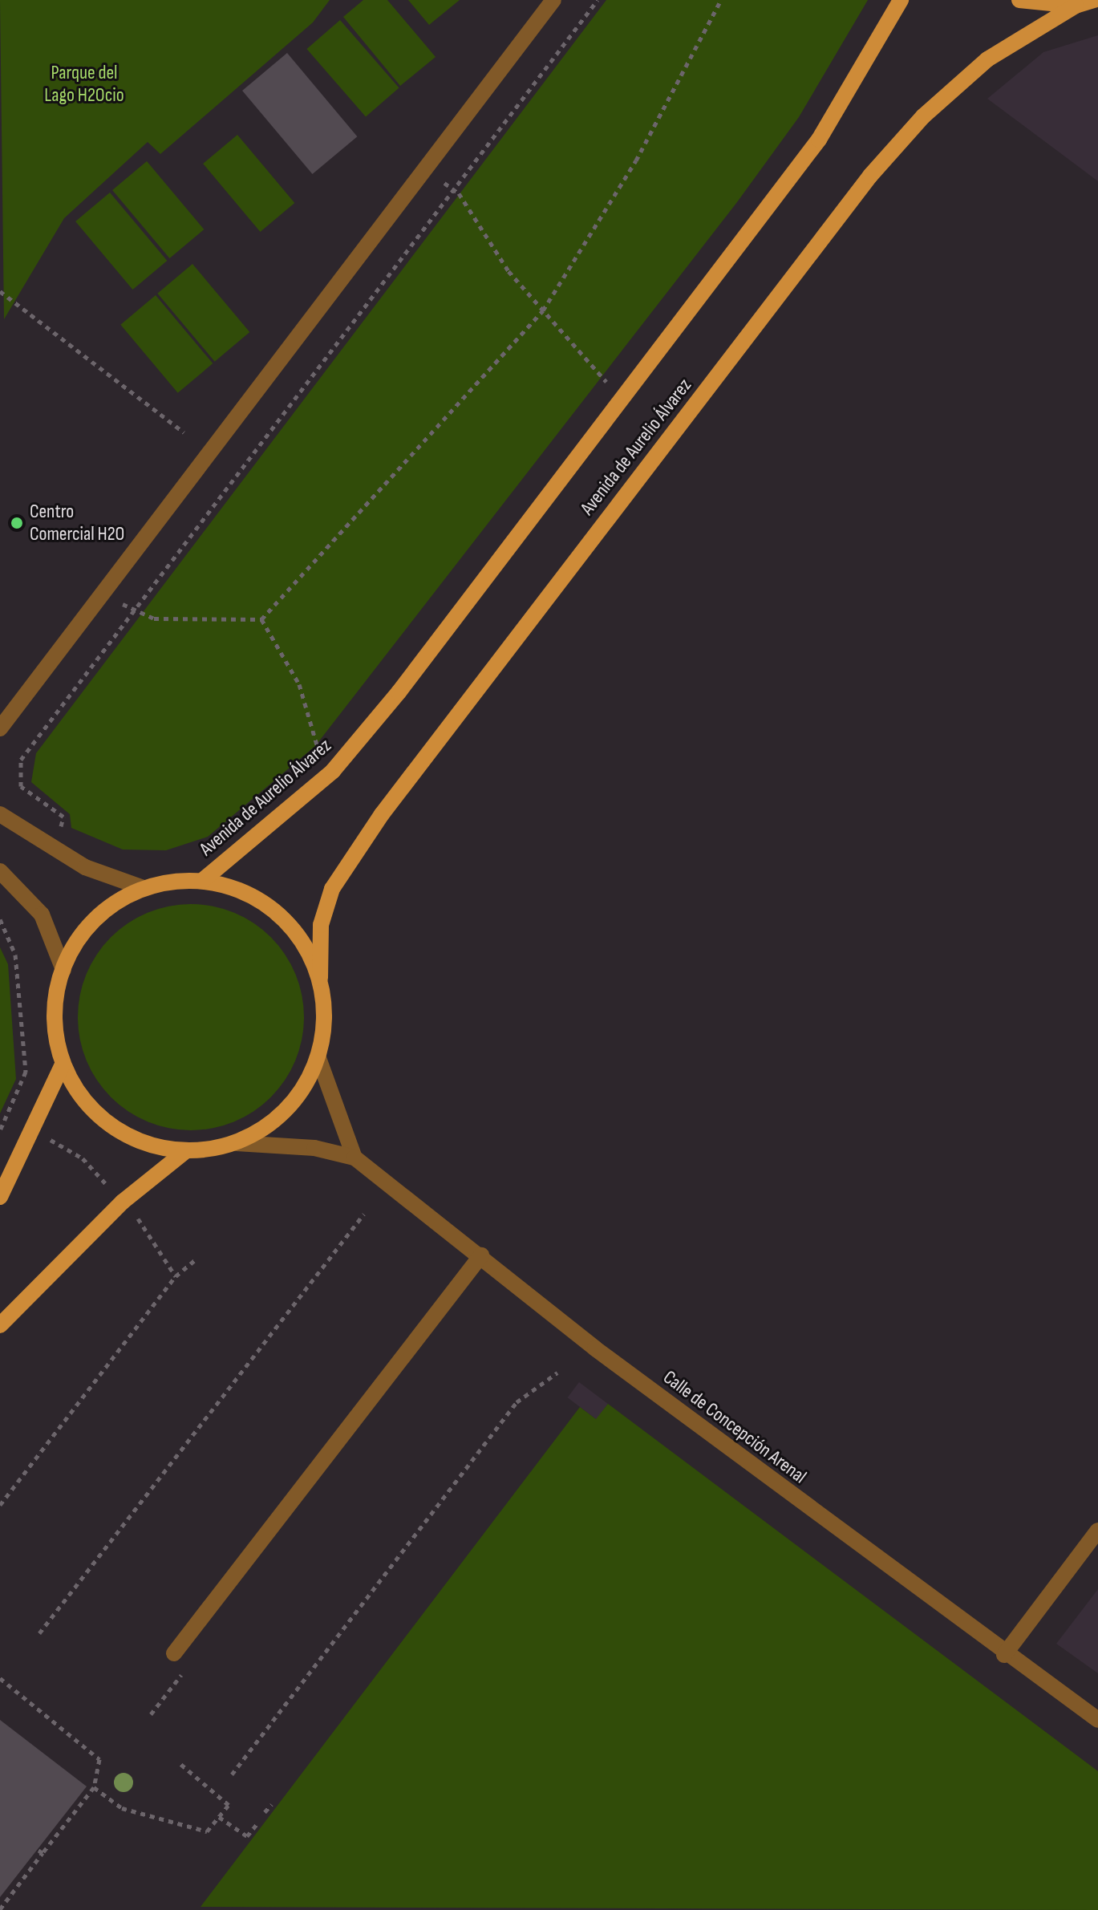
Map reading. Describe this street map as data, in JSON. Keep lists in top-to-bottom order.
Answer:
{
  "streets": {
    "main road": ["Avenida de Aurelio Álvarez"],
    "street": ["Calle de Concepción Arenal"]
  },
  "parks": ["Parque del Lago H2Ocio"],
  "places": ["Centro Comercial H2O"]
}
